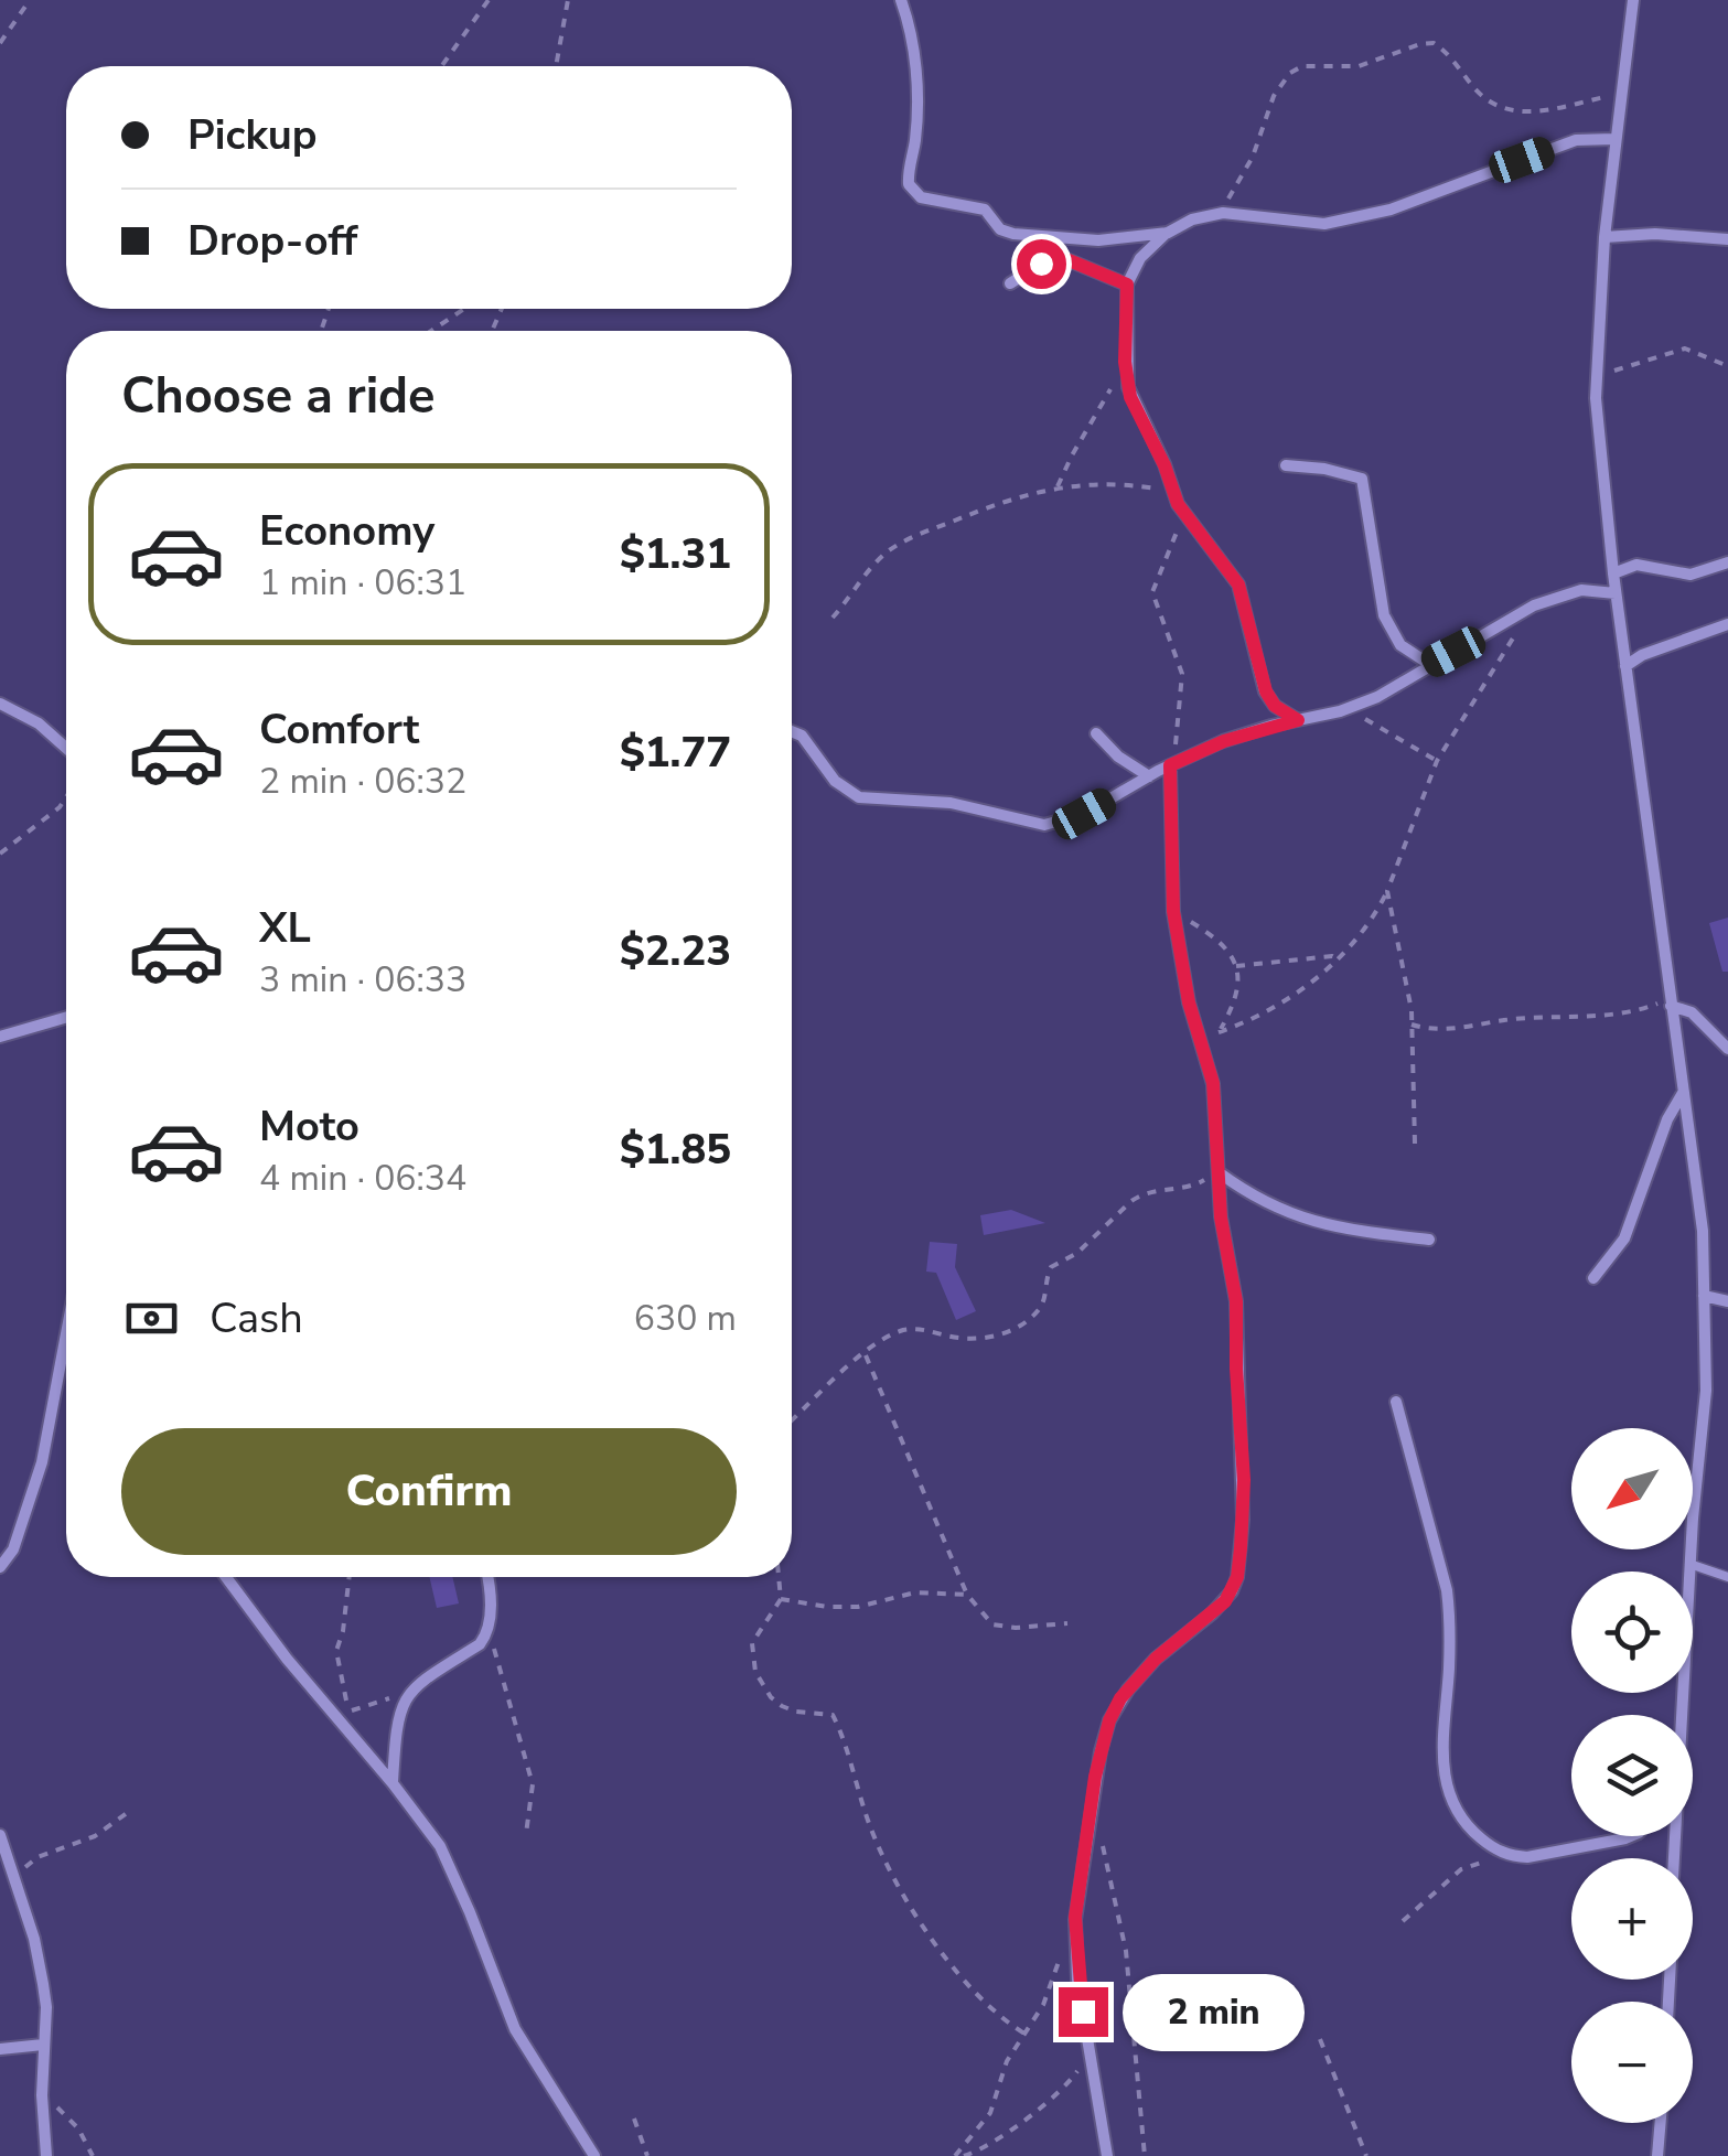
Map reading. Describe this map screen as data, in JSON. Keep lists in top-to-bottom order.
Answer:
{
  "north": "bottom left",
  "page": {
    "banner": ["Pickup", "Drop-off"],
    "heading": "Choose a ride",
    "list": [
      {
        "name": "Economy",
        "note": "1 min · 06:31",
        "value": "$1.31"
      },
      {
        "name": "Comfort",
        "note": "2 min · 06:32",
        "value": "$1.77"
      },
      {
        "name": "XL",
        "note": "3 min · 06:33",
        "value": "$2.23"
      },
      {
        "name": "Moto",
        "note": "4 min · 06:34",
        "value": "$1.85"
      }
    ],
    "pay": ["Cash", "630 m"],
    "buttons": "Confirm",
    "map_buttons": ["+", "−"],
    "bubble": "2 min"
  }
}
